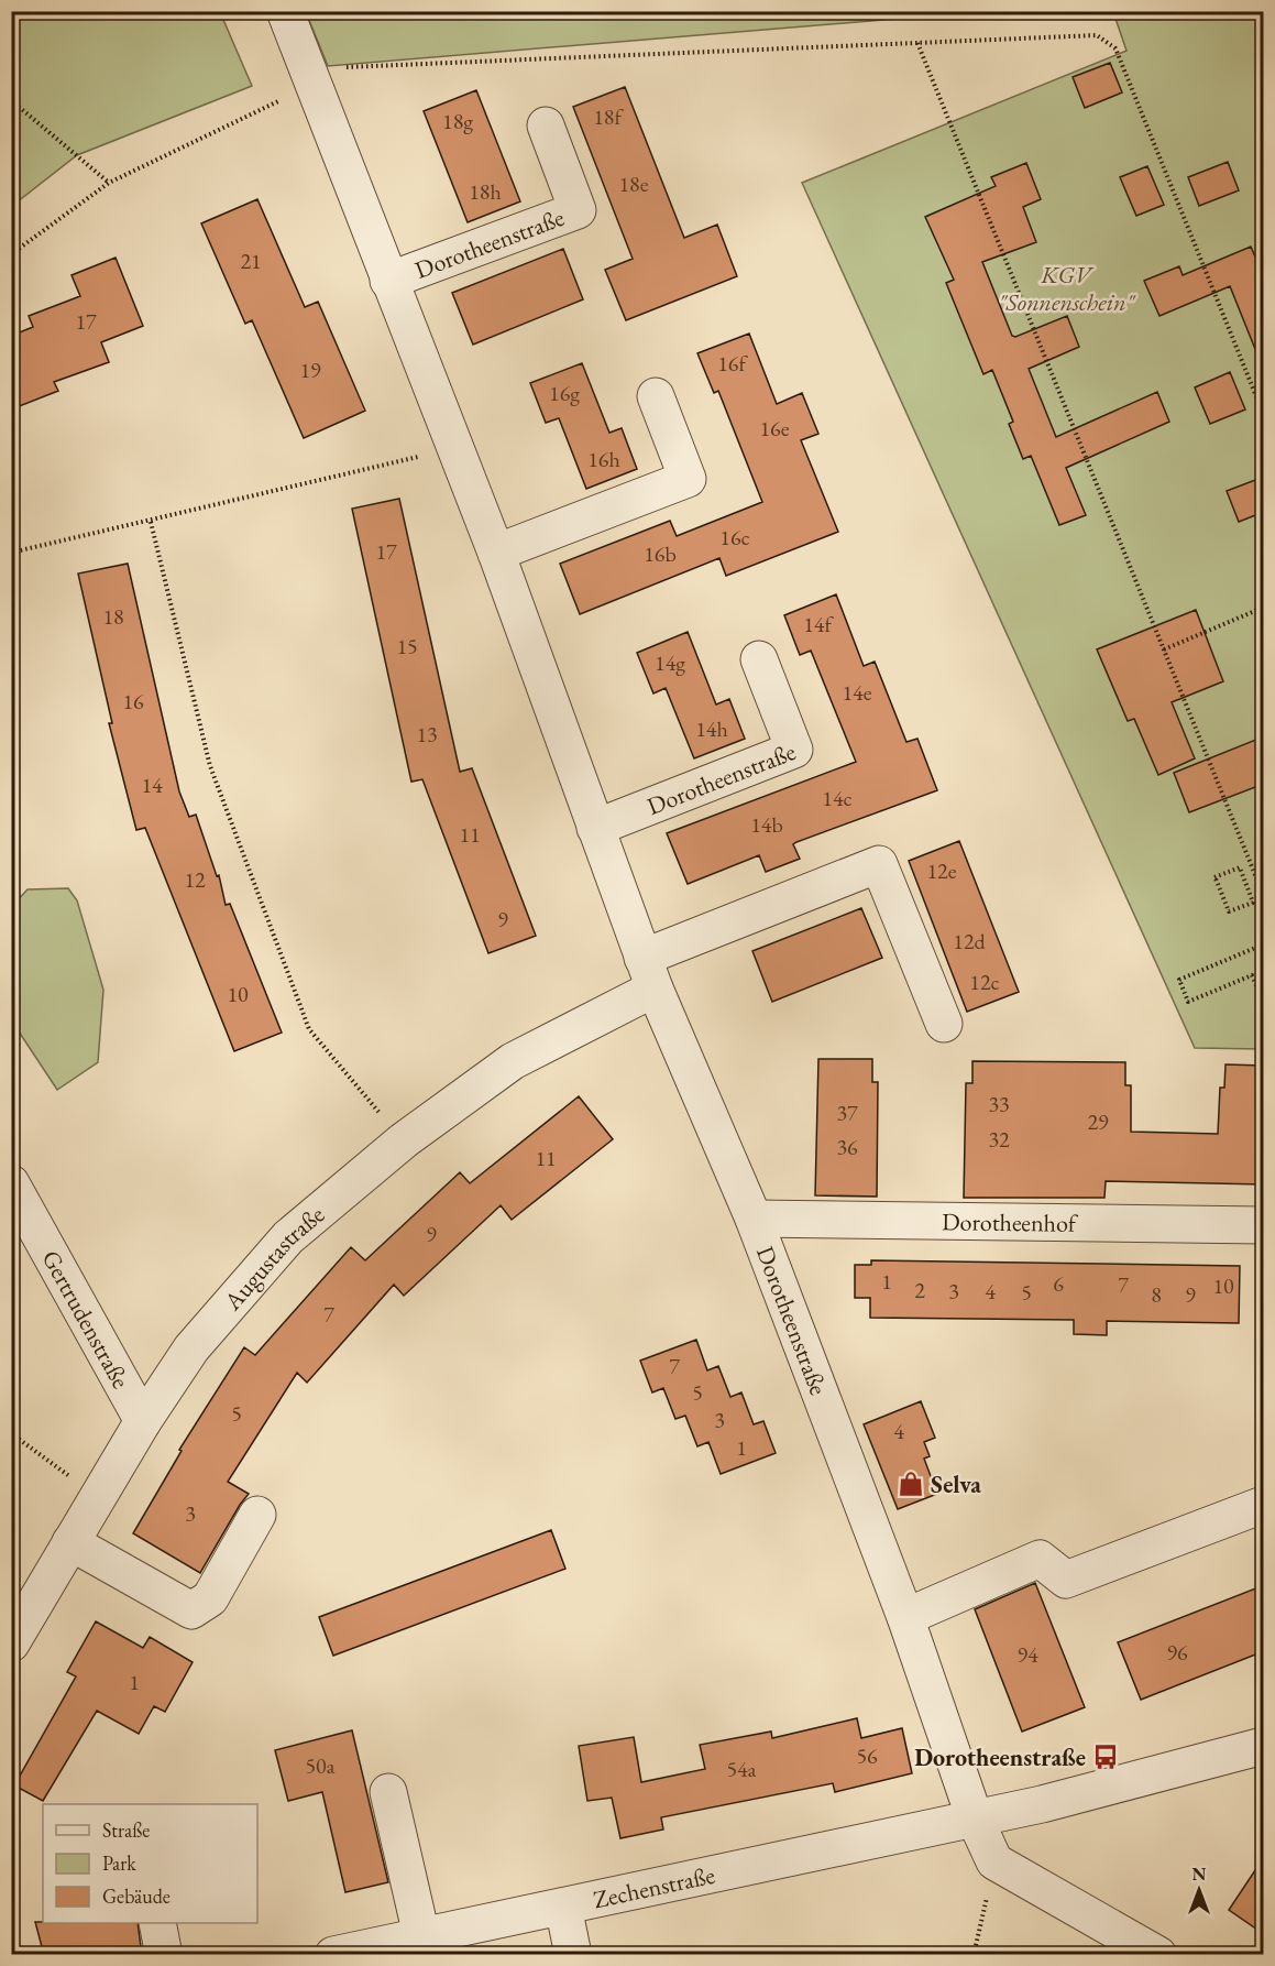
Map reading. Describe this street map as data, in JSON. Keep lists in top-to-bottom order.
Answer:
{
  "streets": {
    "street": [
      "Dorotheenstraße",
      "Dorotheenhof",
      "Augustastraße",
      "Gertrudenstraße",
      "Zechenstraße"
    ]
  },
  "crossings": [
    ["Dorotheenstraße", "Dorotheenhof"],
    ["Dorotheenstraße", "Augustastraße"],
    ["Dorotheenstraße", "Zechenstraße"],
    ["Augustastraße", "Gertrudenstraße"]
  ],
  "parks": ["KGV \"Sonnenschein\""],
  "places": {
    "shop": ["Selva"],
    "bus stop": ["Dorotheenstraße"]
  },
  "house_numbers": [
    "18f",
    "18g",
    "18e",
    "18h",
    "21",
    "17",
    "16f",
    "19",
    "16g",
    "16e",
    "16h",
    "16c",
    "17",
    "16b",
    "18",
    "14f",
    "15",
    "14g",
    "14e",
    "16",
    "14h",
    "13",
    "14",
    "14c",
    "14b",
    "11",
    "12e",
    "12",
    "9",
    "12d",
    "12c",
    "10",
    "33",
    "37",
    "29",
    "32",
    "36",
    "11",
    "9",
    "1",
    "6",
    "7",
    "10",
    "2",
    "3",
    "4",
    "5",
    "8",
    "9",
    "7",
    "7",
    "5",
    "5",
    "3",
    "4",
    "1",
    "3",
    "96",
    "94",
    "1",
    "56",
    "50a",
    "54a"
  ],
  "legend": ["Straße", "Park", "Gebäude"],
  "north": "top"
}
